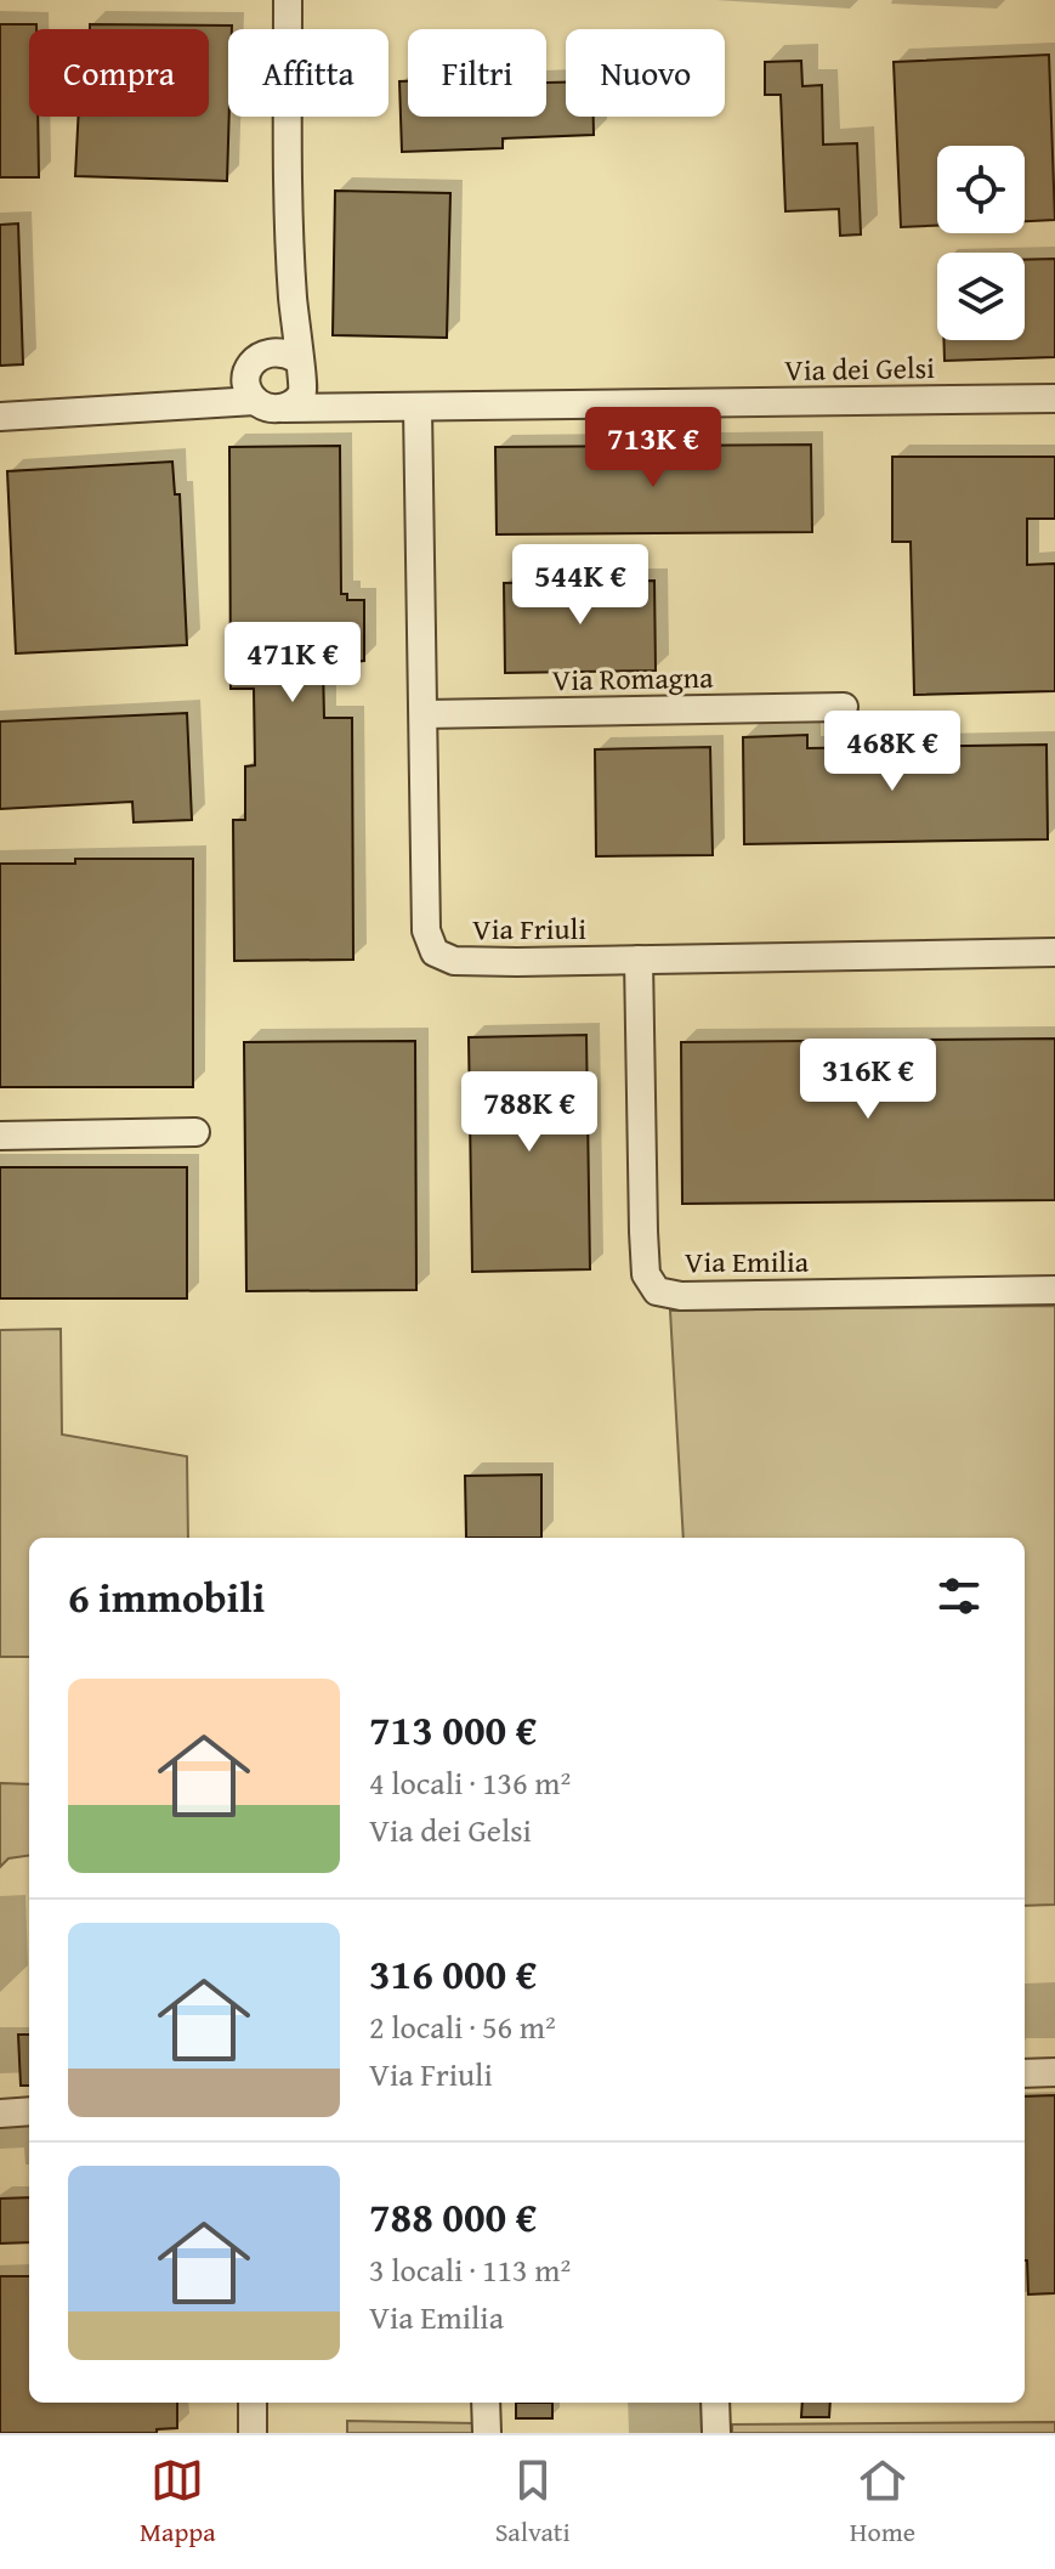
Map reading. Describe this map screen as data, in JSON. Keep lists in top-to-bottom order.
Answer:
{
  "streets": {
    "street": [
      "Via dei Gelsi",
      "Via Romagna",
      "Via Friuli",
      "Via Emilia"
    ]
  },
  "crossings": [
    ["Via dei Gelsi", "Via Friuli"],
    ["Via Romagna", "Via Friuli"],
    ["Via Friuli", "Via Emilia"]
  ],
  "page": {
    "chip": [
      "Compra",
      "Affitta",
      "Filtri",
      "Nuovo"
    ],
    "price": [
      "713K €",
      "544K €",
      "471K €",
      "468K €",
      "316K €",
      "788K €"
    ],
    "heading": "6 immobili",
    "list": [
      {
        "name": "713 000 €",
        "note": "4 locali · 136 m² · Via dei Gelsi"
      },
      {
        "name": "316 000 €",
        "note": "2 locali · 56 m² · Via Friuli"
      },
      {
        "name": "788 000 €",
        "note": "3 locali · 113 m² · Via Emilia"
      }
    ],
    "tabs": ["Mappa", "Salvati", "Home"]
  }
}
